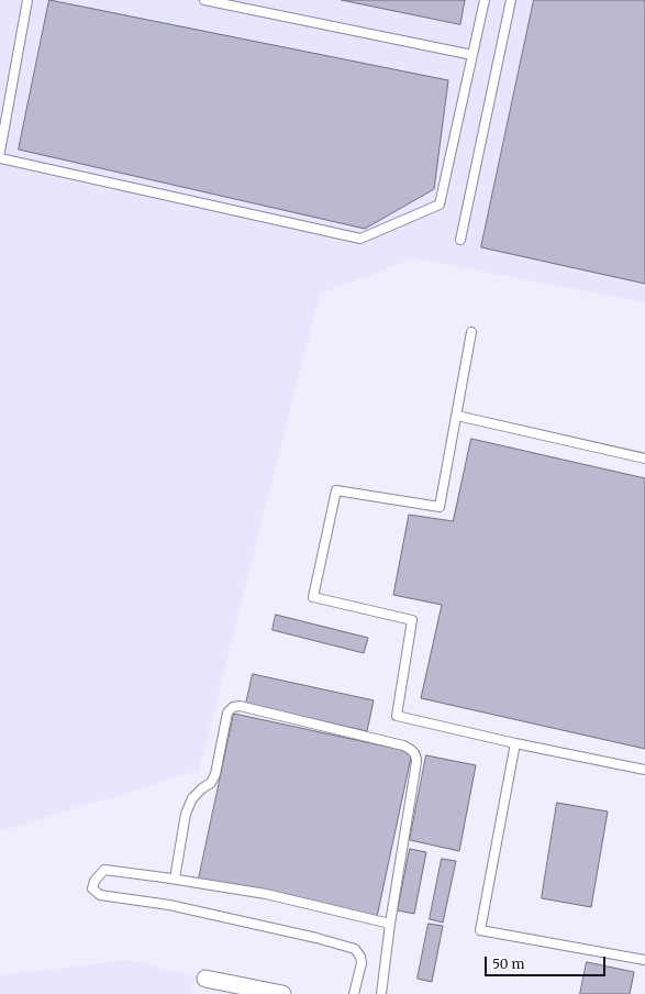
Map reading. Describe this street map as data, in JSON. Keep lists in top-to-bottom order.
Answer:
{
  "scale_bar": "50 m"
}
